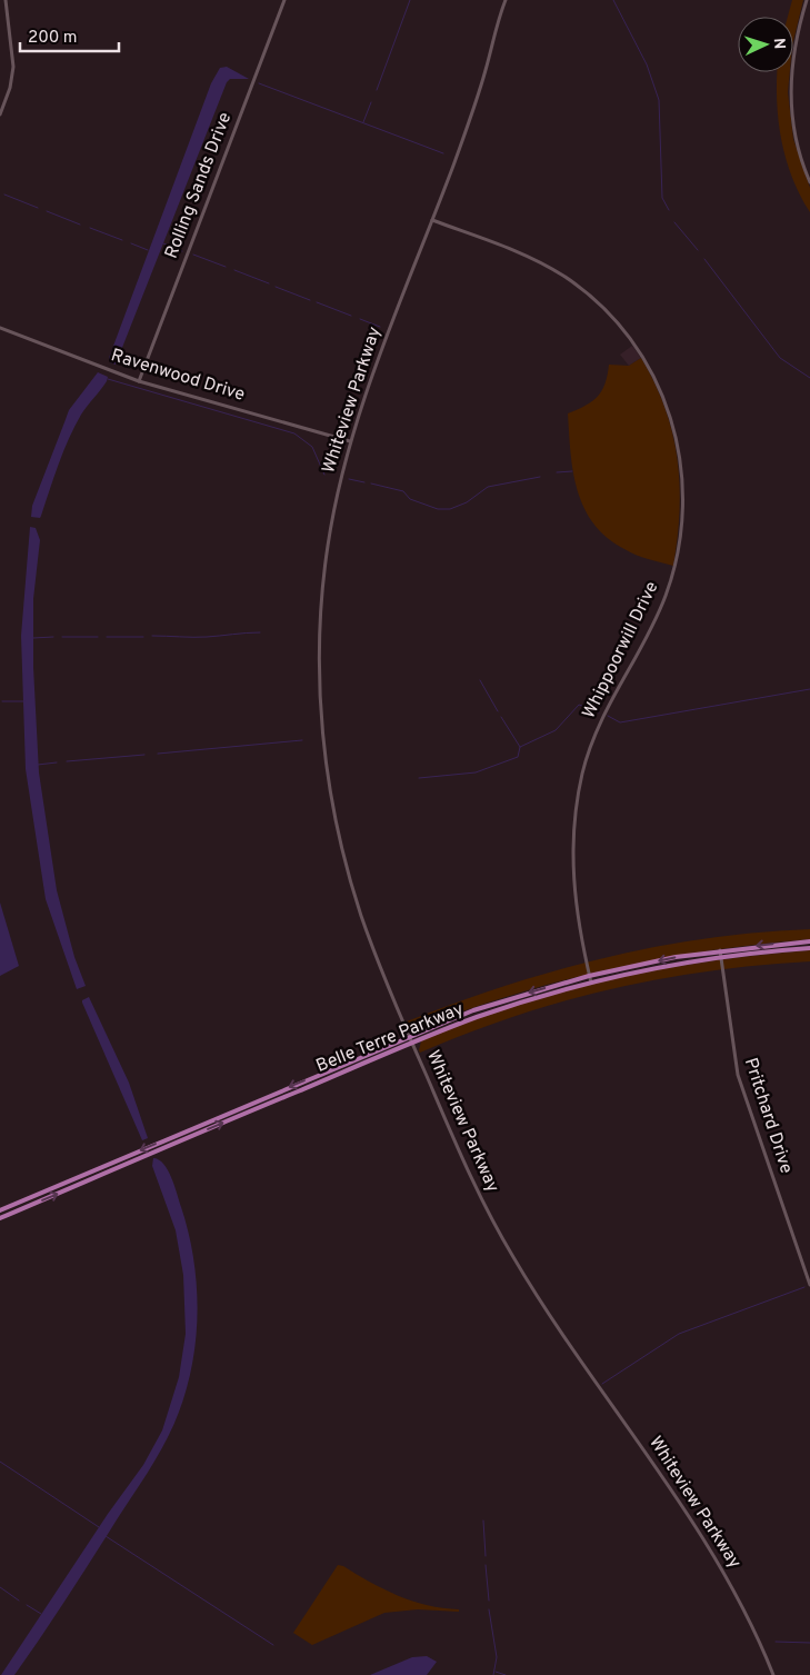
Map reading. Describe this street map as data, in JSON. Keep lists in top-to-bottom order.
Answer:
{
  "streets": {
    "main road": ["Belle Terre Parkway"],
    "street": [
      "Rolling Sands Drive",
      "Ravenwood Drive",
      "Whiteview Parkway",
      "Whippoorwill Drive",
      "Pritchard Drive"
    ]
  },
  "crossings": [
    ["Rolling Sands Drive", "Ravenwood Drive"],
    ["Ravenwood Drive", "Whiteview Parkway"],
    ["Whiteview Parkway", "Whippoorwill Drive"],
    ["Whiteview Parkway", "Belle Terre Parkway"],
    ["Whippoorwill Drive", "Belle Terre Parkway"],
    ["Belle Terre Parkway", "Pritchard Drive"]
  ],
  "scale_bar": "200 m",
  "north": "right"
}
